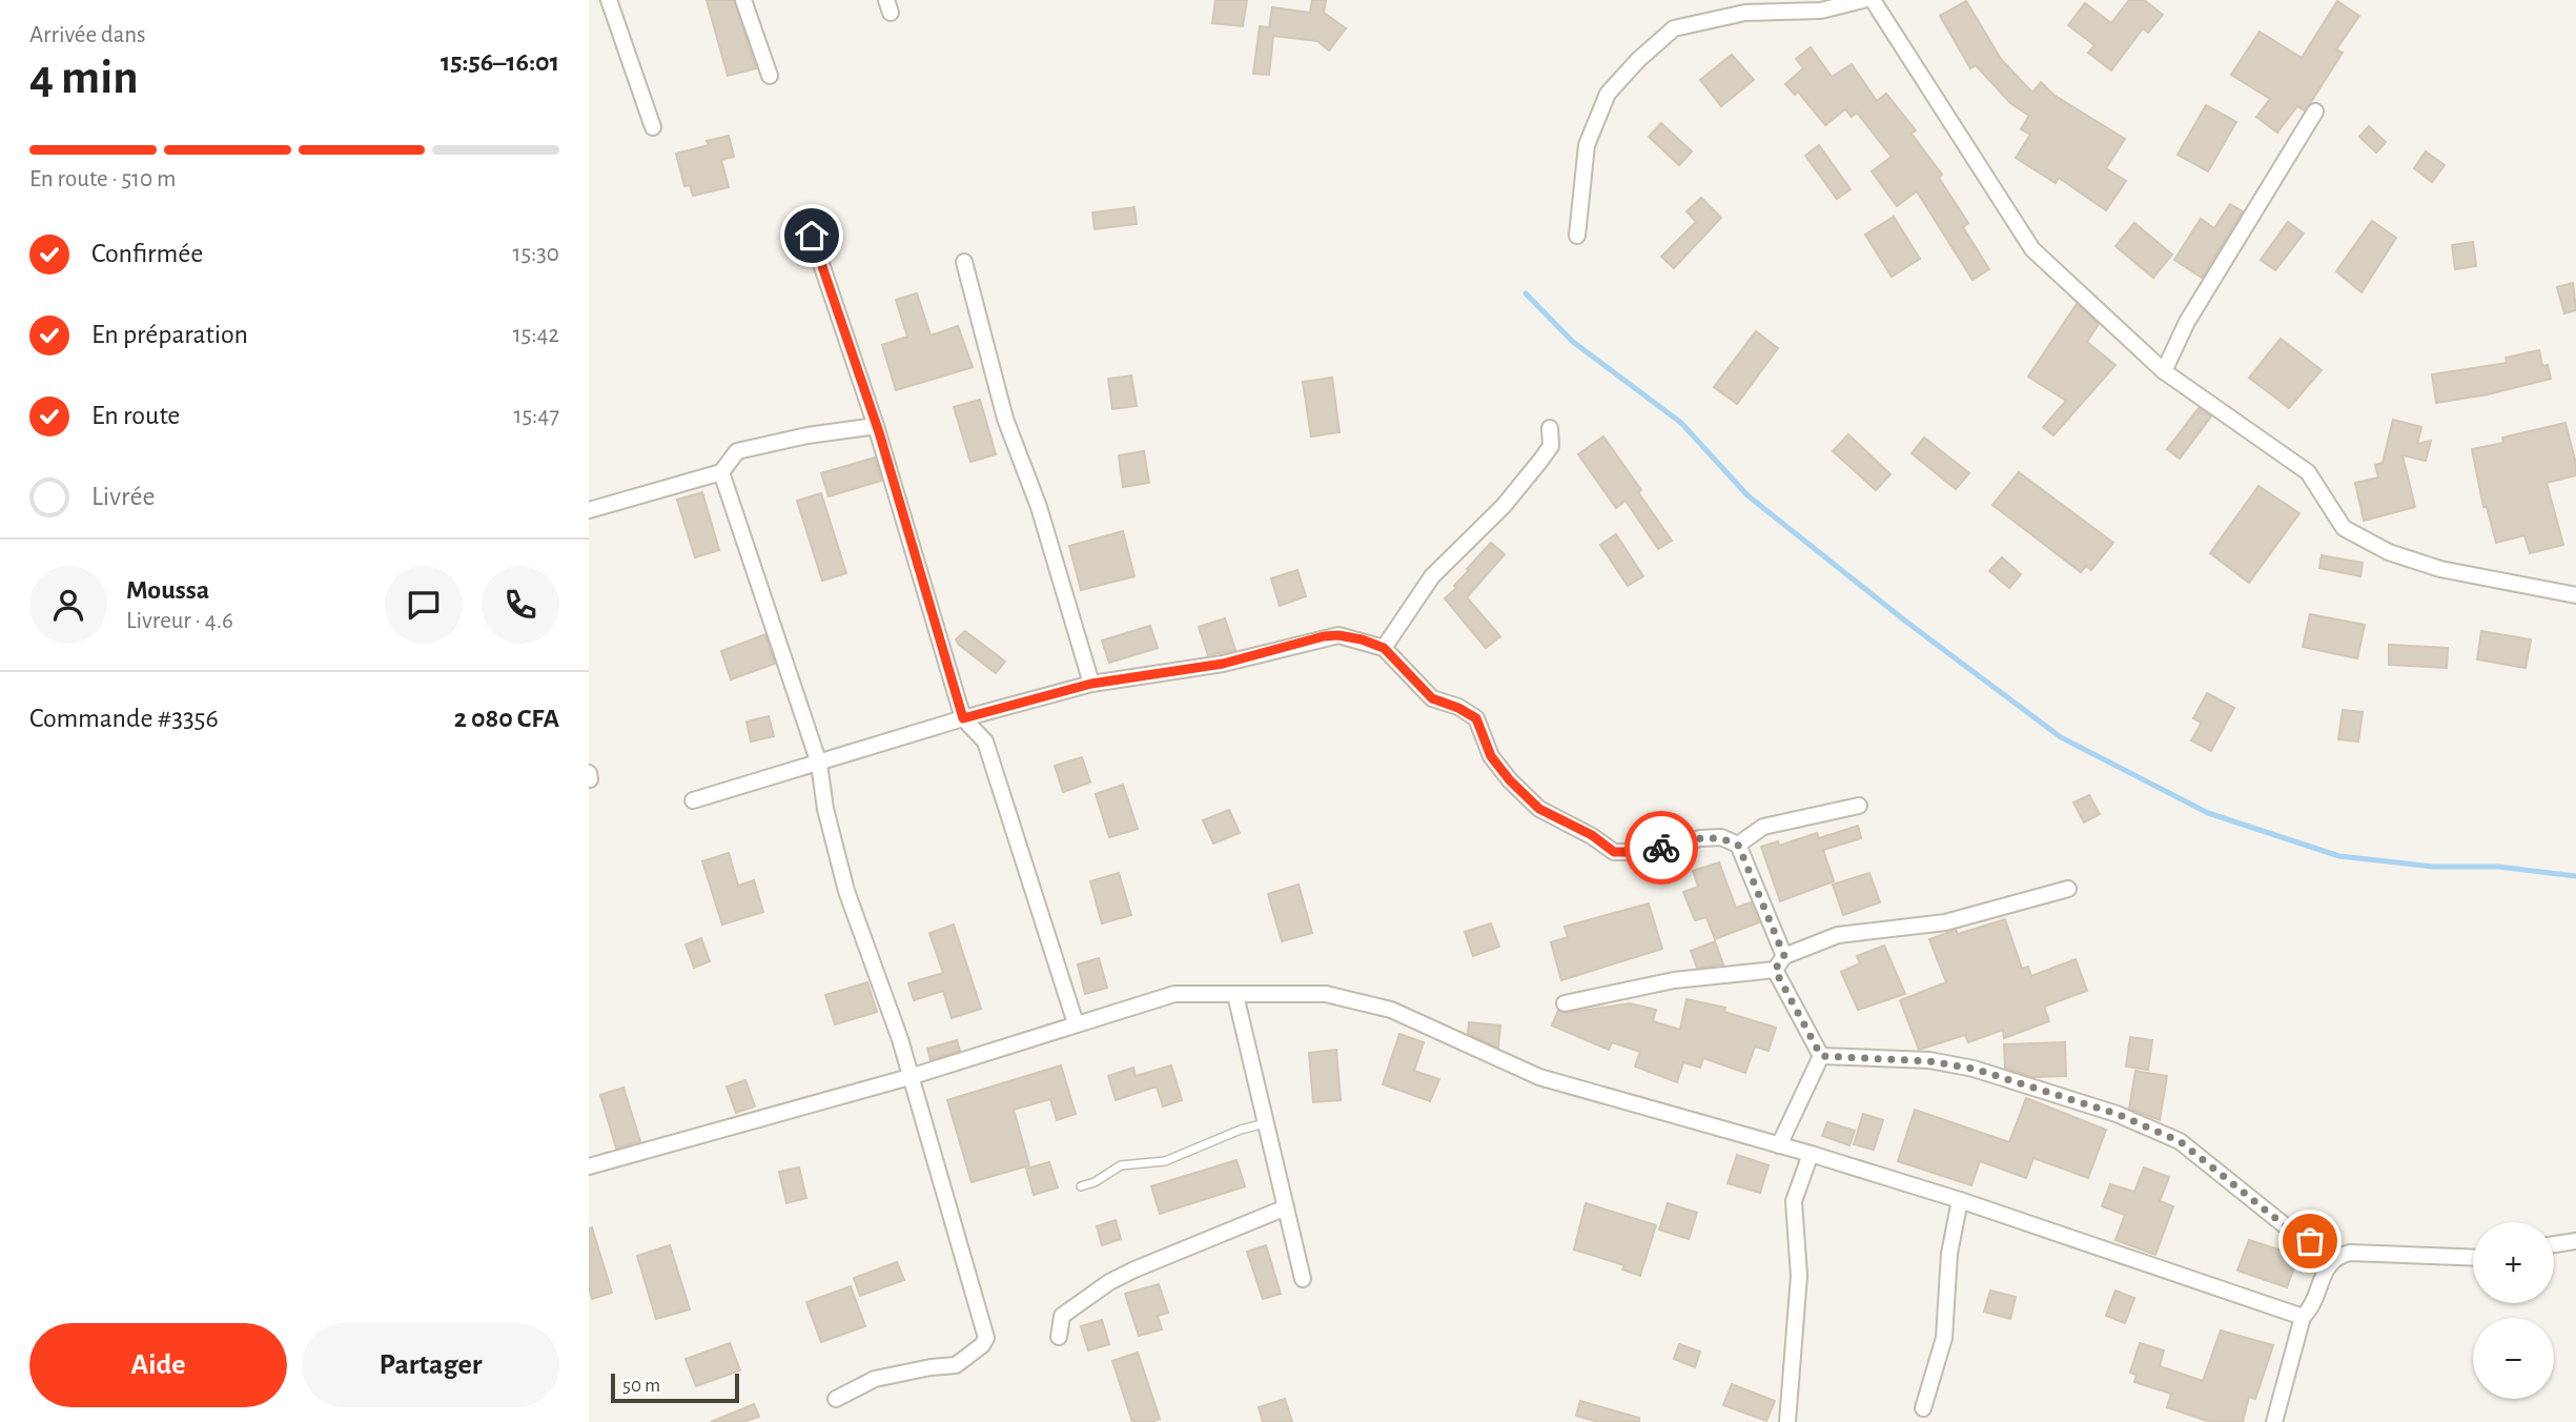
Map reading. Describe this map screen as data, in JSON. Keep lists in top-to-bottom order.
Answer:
{
  "scale_bar": "50 m",
  "page": {
    "heading": ["4 min", "Arrivée dans", "15:56–16:01"],
    "panel": [
      "Moussa",
      "Livreur · 4.6",
      "Commande #3356",
      "2 080 CFA"
    ],
    "bar": "En route · 510 m",
    "list": [
      ["Confirmée", "15:30"],
      ["En préparation", "15:42"],
      ["En route", "15:47"],
      "Livrée"
    ],
    "map_buttons": ["+", "−"],
    "buttons": ["Aide", "Partager"],
    "scale": "50 m"
  }
}
